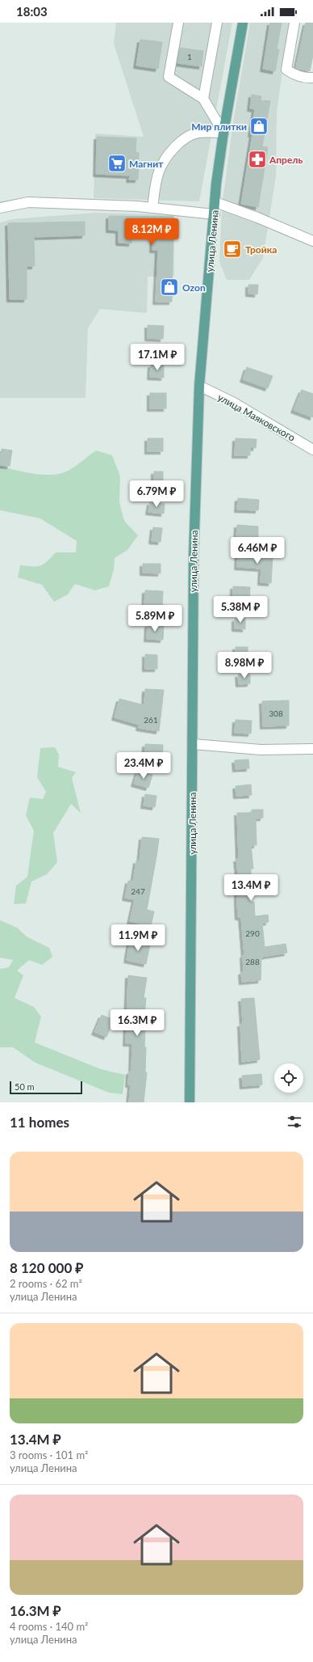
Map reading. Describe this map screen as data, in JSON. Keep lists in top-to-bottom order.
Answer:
{
  "streets": {
    "main road": ["улица Ленина"],
    "street": ["улица Маяковского"]
  },
  "crossings": [
    ["улица Ленина", "улица Маяковского"]
  ],
  "places": {
    "shop": ["Мир плитки", "Ozon"],
    "pharmacy": ["Апрель"],
    "supermarket": ["Магнит"],
    "cafe": ["Тройка"]
  },
  "house_numbers": [
    "1",
    "308",
    "261",
    "247",
    "290",
    "288"
  ],
  "scale_bar": "50 m",
  "page": {
    "status": "18:03",
    "price": [
      "8.12M ₽",
      "17.1M ₽",
      "6.79M ₽",
      "6.46M ₽",
      "5.38M ₽",
      "5.89M ₽",
      "8.98M ₽",
      "23.4M ₽",
      "13.4M ₽",
      "11.9M ₽",
      "16.3M ₽"
    ],
    "scale": "50 m",
    "heading": "11 homes",
    "list": [
      {
        "name": "8 120 000 ₽",
        "note": "2 rooms · 62 m² · улица Ленина"
      },
      {
        "name": "13.4M ₽",
        "note": "3 rooms · 101 m² · улица Ленина"
      },
      {
        "name": "16.3M ₽",
        "note": "4 rooms · 140 m² · улица Ленина"
      }
    ]
  }
}
